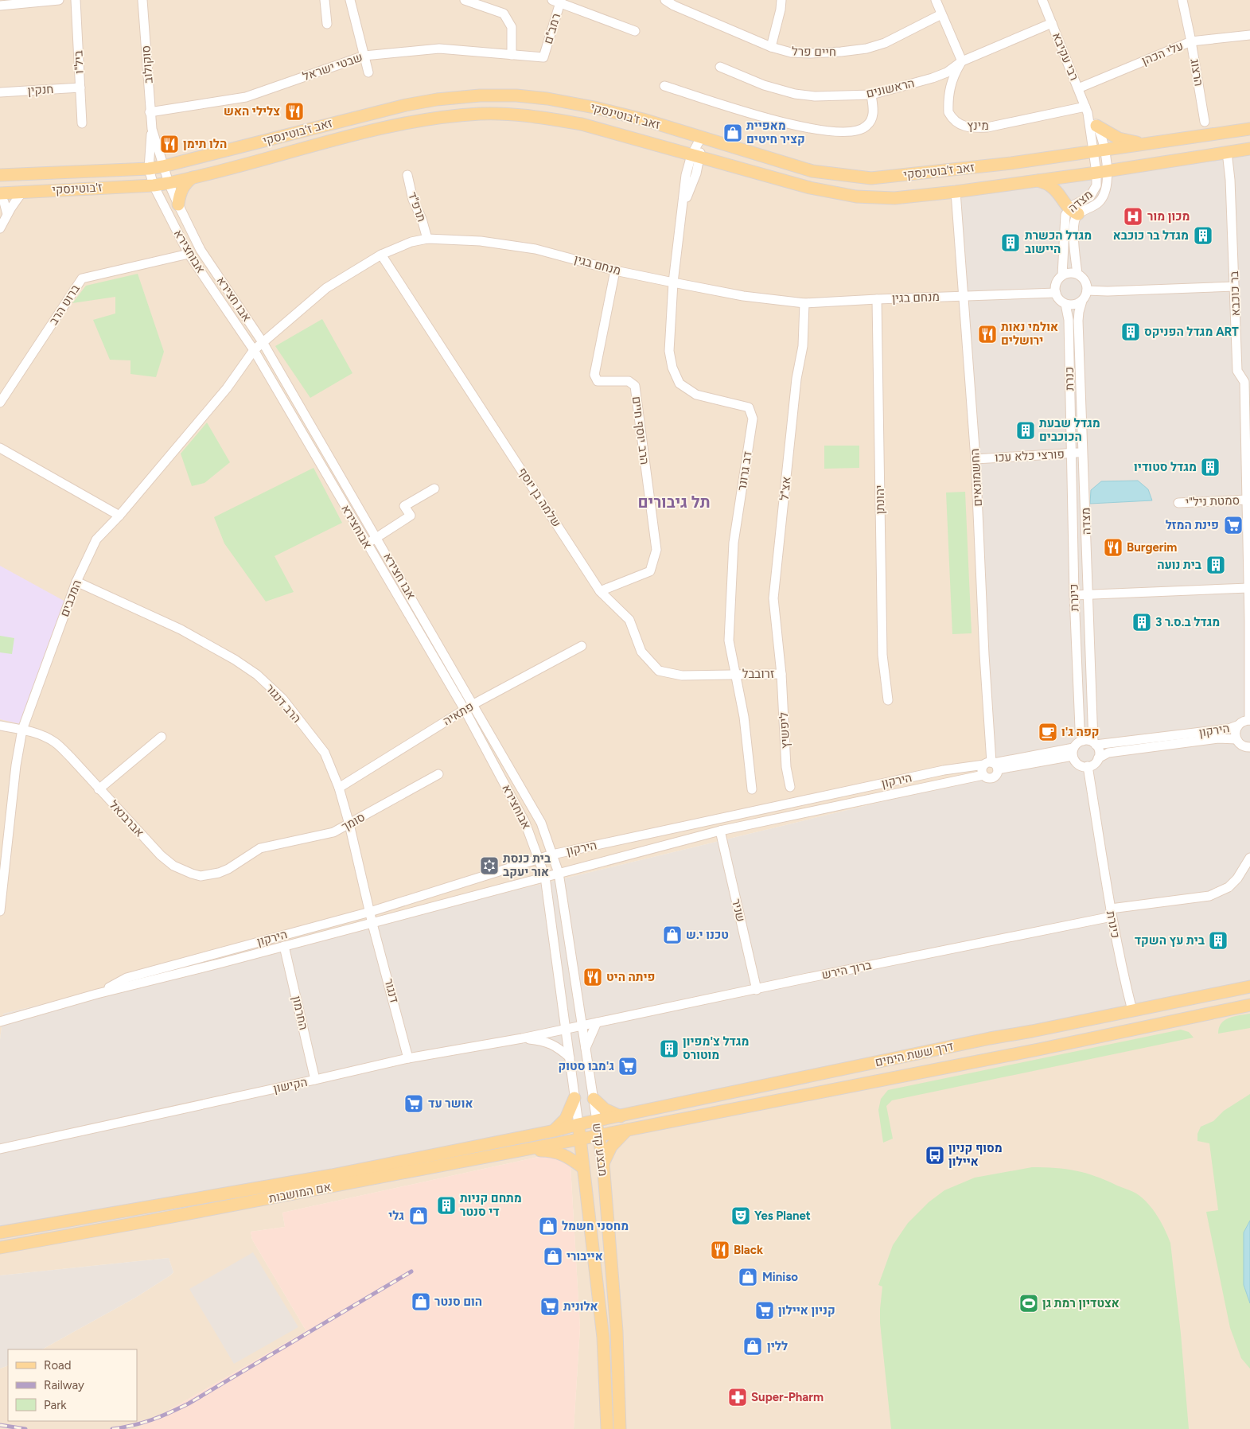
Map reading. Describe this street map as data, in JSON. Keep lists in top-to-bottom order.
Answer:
{
  "streets": {
    "main road": [
      "זאב ז'בוטינסקי",
      "ז'בוטינסקי",
      "דרך ששת הימים",
      "מבצע קדש",
      "אם המושבות"
    ],
    "street": [
      "רמב\"ם",
      "חיים פרל",
      "עלי הכהן",
      "רבי עקיבא",
      "ביל\"ו",
      "סוקולוב",
      "שבטי ישראל",
      "הרצוג",
      "הראשונים",
      "חנקין",
      "מינץ",
      "מצדה",
      "תרפ\"ד",
      "אבוחצירא",
      "מנחם בגין",
      "בר כוכבא",
      "אבו חצירא",
      "ברוט הרב",
      "כנרת",
      "הרב יוסף חיים",
      "פורצי כלא עכו",
      "דב גרונר",
      "החשמונאים",
      "אצ\"ל",
      "שלמה בן יוסף",
      "יהונתן",
      "סמטת ניל\"י",
      "כינרת",
      "המכבים",
      "זרובבל",
      "הרב דנגור",
      "פתאיה",
      "ליפשיץ",
      "הירקון",
      "אברבנאל",
      "סומך",
      "שניר",
      "ברוך הירש",
      "דנגור",
      "החרמון",
      "הקישון"
    ]
  },
  "crossings": [
    ["רמב\"ם", "שבטי ישראל"],
    ["עלי הכהן", "רבי עקיבא"],
    ["עלי הכהן", "הרצוג"],
    ["רבי עקיבא", "הראשונים"],
    ["רבי עקיבא", "זאב ז'בוטינסקי"],
    ["רבי עקיבא", "מינץ"],
    ["רבי עקיבא", "מצדה"],
    ["ביל\"ו", "חנקין"],
    ["סוקולוב", "שבטי ישראל"],
    ["סוקולוב", "זאב ז'בוטינסקי"],
    ["סוקולוב", "אבו חצירא"],
    ["הראשונים", "מינץ"],
    ["זאב ז'בוטינסקי", "ז'בוטינסקי"],
    ["זאב ז'בוטינסקי", "מצדה"],
    ["זאב ז'בוטינסקי", "אבוחצירא"],
    ["זאב ז'בוטינסקי", "בר כוכבא"],
    ["זאב ז'בוטינסקי", "אבו חצירא"],
    ["זאב ז'בוטינסקי", "דב גרונר"],
    ["זאב ז'בוטינסקי", "החשמונאים"],
    ["ז'בוטינסקי", "אבוחצירא"],
    ["מצדה", "מנחם בגין"],
    ["מצדה", "כנרת"],
    ["מצדה", "פורצי כלא עכו"],
    ["מצדה", "כינרת"],
    ["מצדה", "הירקון"],
    ["תרפ\"ד", "מנחם בגין"],
    ["אבוחצירא", "ברוט הרב"],
    ["אבוחצירא", "המכבים"],
    ["אבוחצירא", "פתאיה"],
    ["אבוחצירא", "הירקון"],
    ["אבוחצירא", "מבצע קדש"],
    ["מנחם בגין", "אבו חצירא"],
    ["מנחם בגין", "כנרת"],
    ["מנחם בגין", "הרב יוסף חיים"],
    ["מנחם בגין", "דב גרונר"],
    ["מנחם בגין", "החשמונאים"],
    ["מנחם בגין", "אצ\"ל"],
    ["מנחם בגין", "שלמה בן יוסף"],
    ["מנחם בגין", "יהונתן"],
    ["מנחם בגין", "המכבים"],
    ["בר כוכבא", "סמטת ניל\"י"],
    ["בר כוכבא", "הירקון"],
    ["אבו חצירא", "המכבים"],
    ["אבו חצירא", "פתאיה"],
    ["אבו חצירא", "הירקון"],
    ["אבו חצירא", "מבצע קדש"],
    ["כנרת", "פורצי כלא עכו"],
    ["כנרת", "כינרת"],
    ["הרב יוסף חיים", "שלמה בן יוסף"],
    ["פורצי כלא עכו", "החשמונאים"],
    ["פורצי כלא עכו", "כינרת"],
    ["דב גרונר", "שלמה בן יוסף"],
    ["דב גרונר", "זרובבל"],
    ["החשמונאים", "הירקון"],
    ["אצ\"ל", "זרובבל"],
    ["אצ\"ל", "ליפשיץ"],
    ["שלמה בן יוסף", "זרובבל"],
    ["כינרת", "הירקון"],
    ["כינרת", "ברוך הירש"],
    ["כינרת", "דרך ששת הימים"],
    ["המכבים", "הרב דנגור"],
    ["המכבים", "אברבנאל"],
    ["זרובבל", "ליפשיץ"],
    ["הרב דנגור", "פתאיה"],
    ["הרב דנגור", "הירקון"],
    ["הרב דנגור", "סומך"],
    ["הרב דנגור", "דנגור"],
    ["הירקון", "שניר"],
    ["הירקון", "דנגור"],
    ["הירקון", "החרמון"],
    ["הירקון", "מבצע קדש"],
    ["אברבנאל", "סומך"],
    ["שניר", "ברוך הירש"],
    ["ברוך הירש", "הקישון"],
    ["ברוך הירש", "מבצע קדש"],
    ["דנגור", "הקישון"],
    ["החרמון", "הקישון"],
    ["דרך ששת הימים", "מבצע קדש"],
    ["דרך ששת הימים", "אם המושבות"],
    ["הקישון", "מבצע קדש"],
    ["מבצע קדש", "אם המושבות"]
  ],
  "districts": ["תל גיבורים"],
  "places": {
    "restaurant": [
      "צלילי האש",
      "הלו תימן",
      "אולמי נאות ירושלים",
      "Burgerim",
      "פיתה היט",
      "Black"
    ],
    "shop": [
      "מאפיית קציר חיטים",
      "טכנו י.ש",
      "גלי",
      "מחסני חשמל",
      "אייבורי",
      "Miniso",
      "הום סנטר",
      "ללין"
    ],
    "hospital": ["מכון מור"],
    "building": [
      "מגדל בר כוכבא",
      "מגדל הכשרת היישוב",
      "מגדל הפניקס ART",
      "מגדל שבעת הכוכבים",
      "מגדל סטודיו",
      "בית נועה",
      "מגדל ב.ס.ר 3",
      "בית עץ השקד",
      "מגדל צ'מפיון מוטורס",
      "מתחם קניות די סנטר"
    ],
    "supermarket": [
      "פינת המזל",
      "ג'מבו סטוק",
      "אושר עד",
      "אלונית",
      "קניון איילון"
    ],
    "cafe": ["קפה ג'ו"],
    "synagogue": ["בית כנסת אור יעקב"],
    "bus stop": ["מסוף קניון איילון"],
    "theatre": ["Yes Planet"],
    "sports": ["אצטדיון רמת גן"],
    "pharmacy": ["Super-Pharm"]
  },
  "legend": ["Road", "Railway", "Park"]
}
